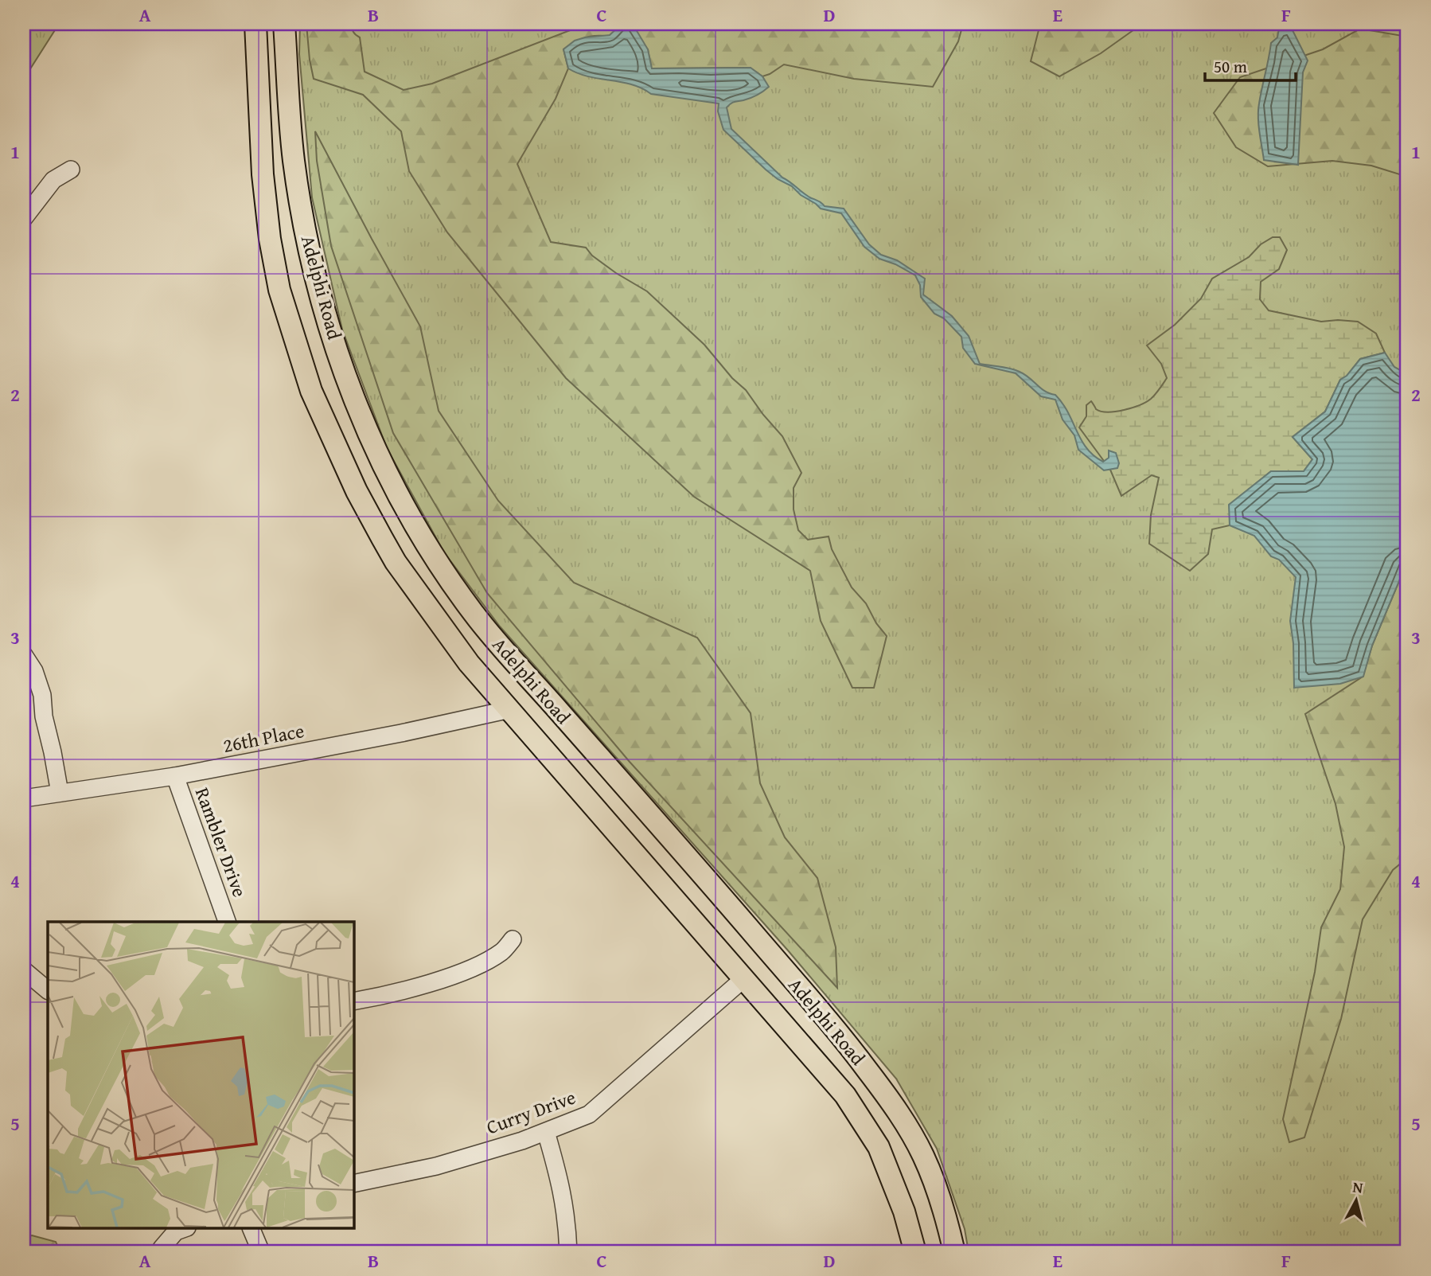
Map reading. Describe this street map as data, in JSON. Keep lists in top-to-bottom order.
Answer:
{
  "streets": {
    "main road": ["Adelphi Road"],
    "street": ["26th Place", "Rambler Drive", "Curry Drive"]
  },
  "crossings": [
    ["Adelphi Road", "26th Place"],
    ["Adelphi Road", "Curry Drive"],
    ["26th Place", "Rambler Drive"]
  ],
  "scale_bar": "50 m",
  "north": "top",
  "grid": {
    "columns": [
      "A",
      "B",
      "C",
      "D",
      "E",
      "F"
    ],
    "rows": [
      "1",
      "2",
      "3",
      "4",
      "5"
    ]
  }
}
